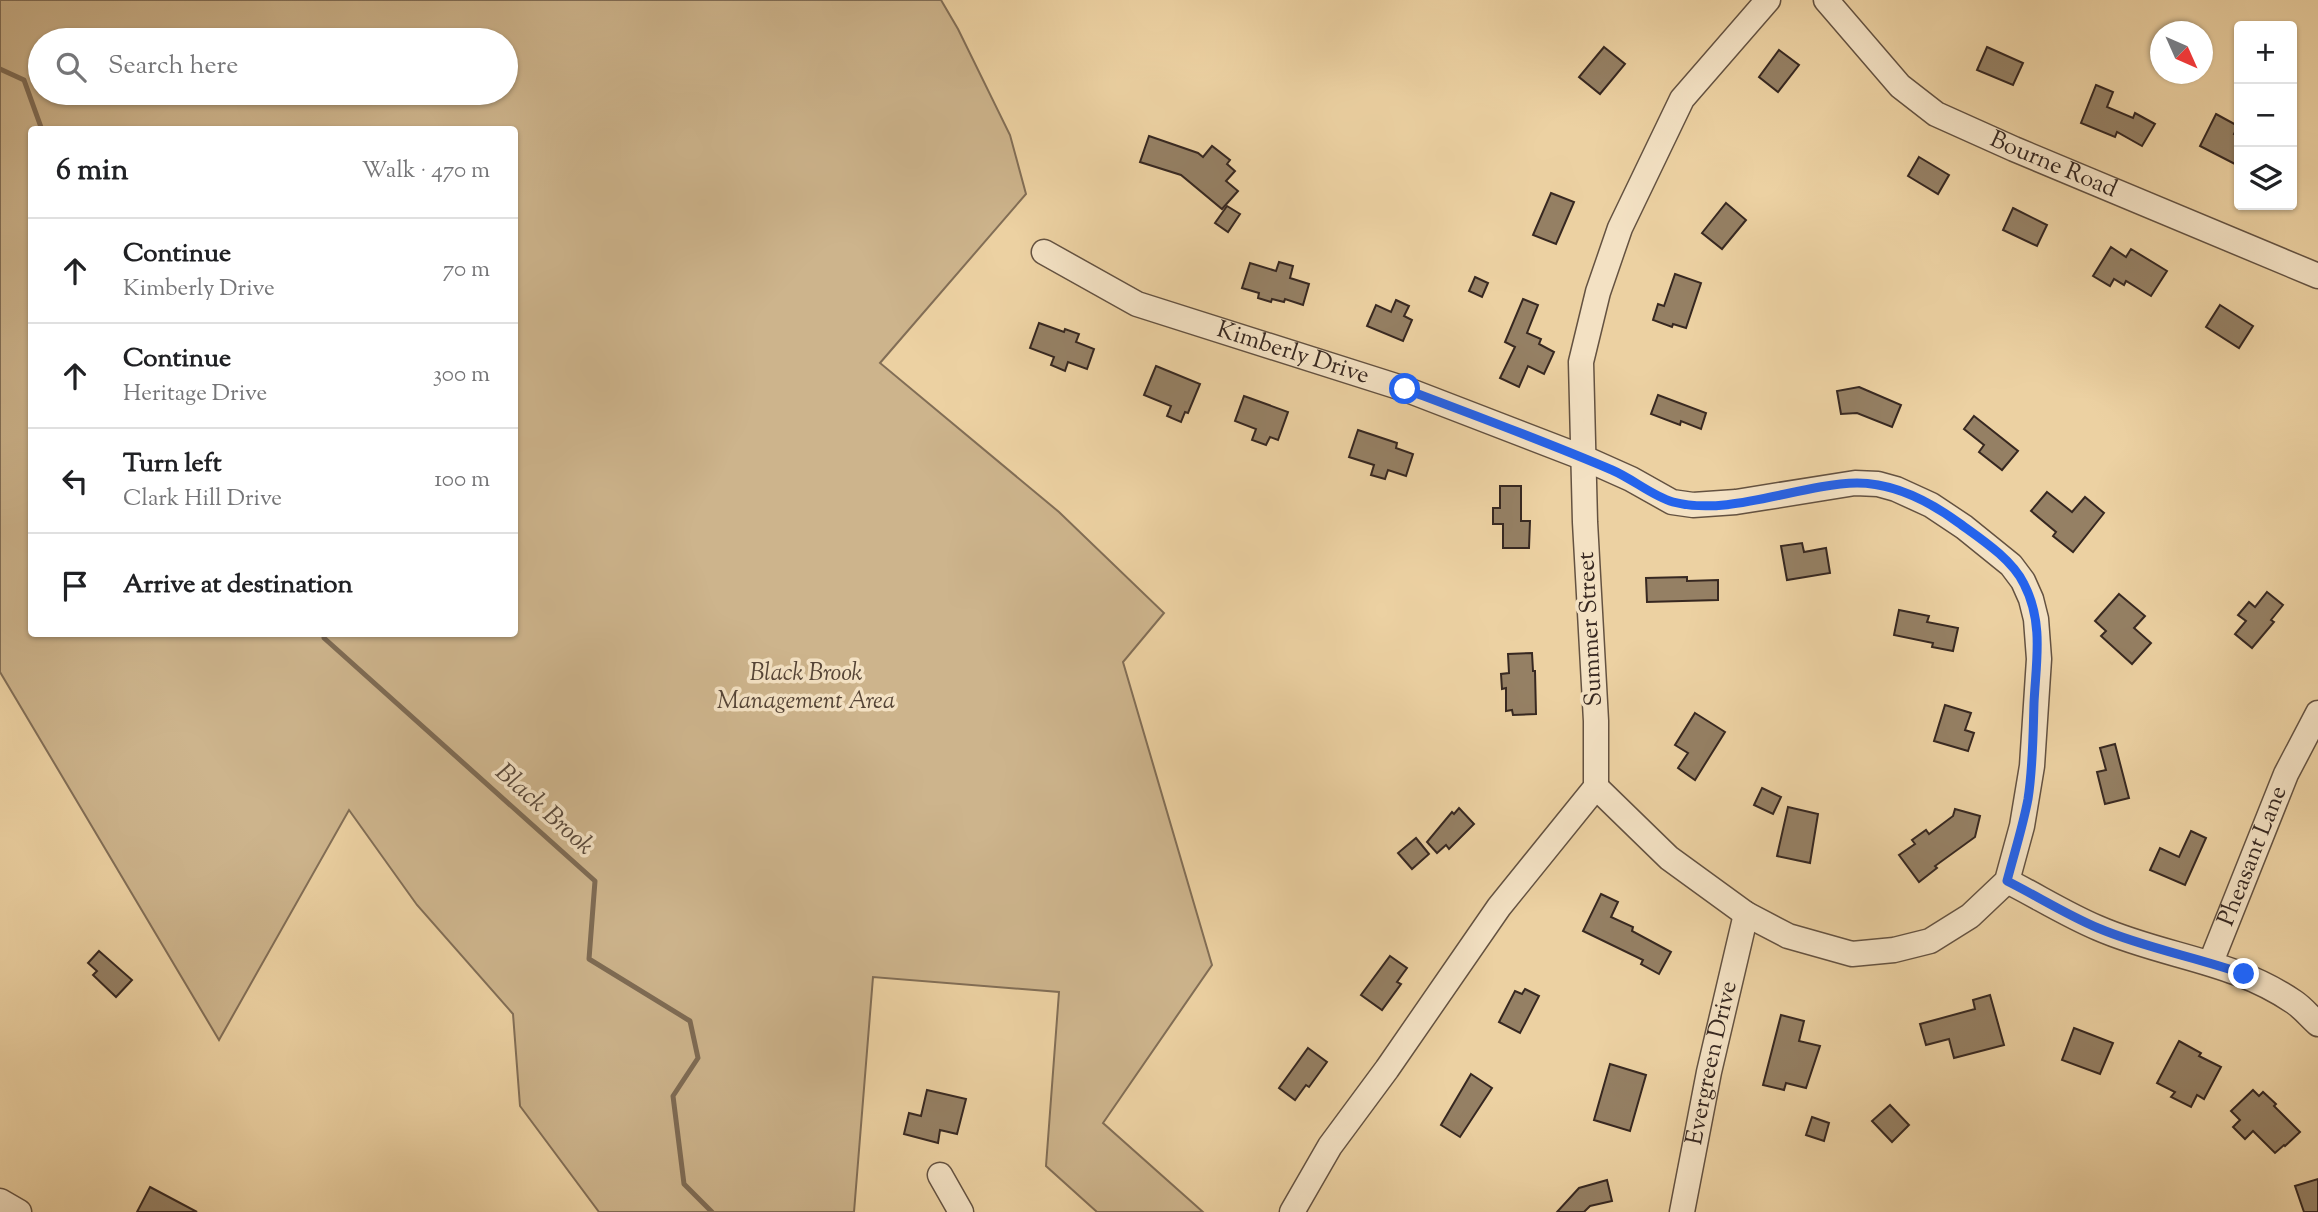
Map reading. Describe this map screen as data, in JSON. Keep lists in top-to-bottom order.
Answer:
{
  "streets": {
    "street": [
      "Bourne Road",
      "Kimberly Drive",
      "Summer Street",
      "Pheasant Lane",
      "Evergreen Drive"
    ]
  },
  "crossings": [
    ["Kimberly Drive", "Summer Street"]
  ],
  "water": ["Black Brook"],
  "parks": ["Black Brook Management Area"],
  "north": "bottom right",
  "page": {
    "map_buttons": ["+", "−"],
    "search": "Search here",
    "heading": ["6 min", "Walk · 470 m"],
    "list": [
      ["Continue", "Kimberly Drive", "70 m"],
      ["Continue", "Heritage Drive", "300 m"],
      ["Turn left", "Clark Hill Drive", "100 m"],
      "Arrive at destination"
    ]
  }
}
